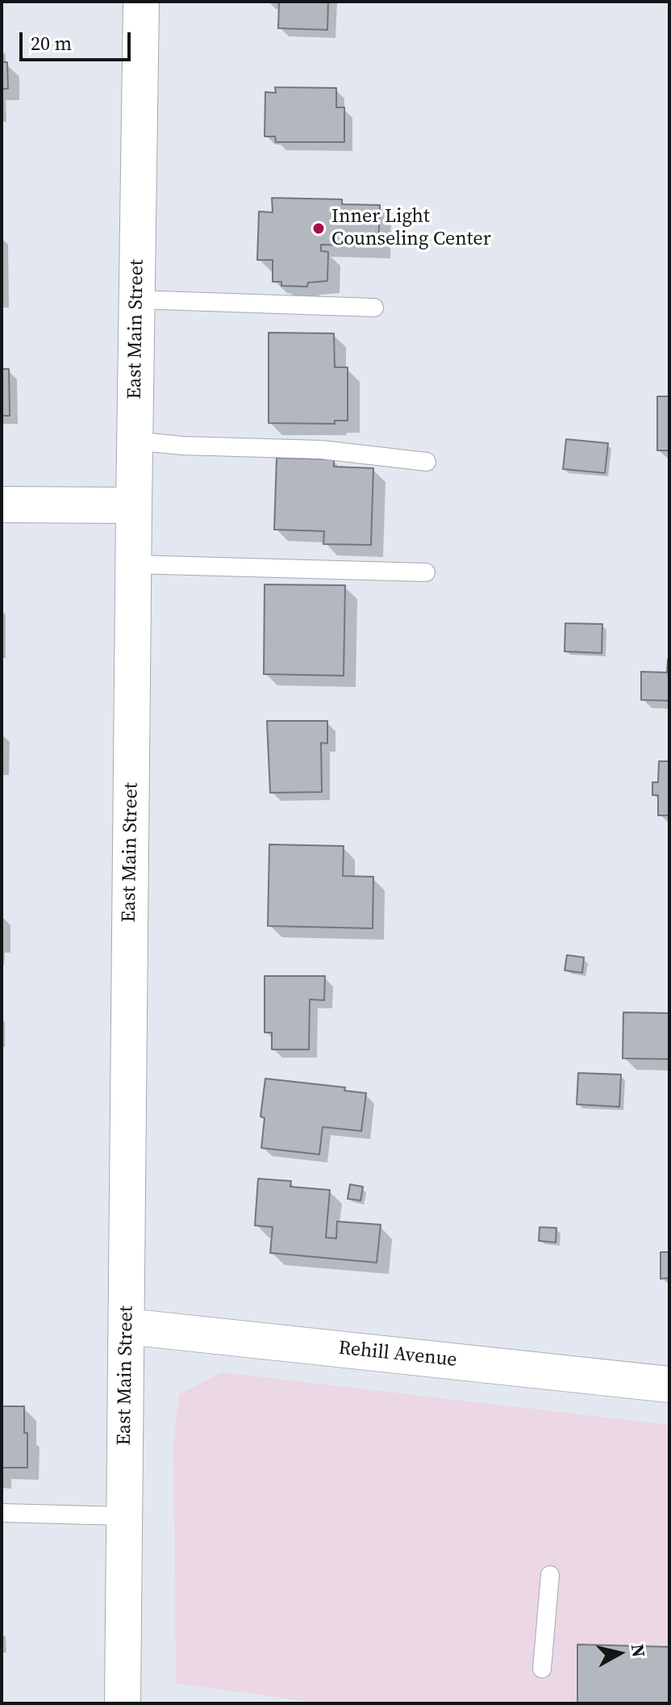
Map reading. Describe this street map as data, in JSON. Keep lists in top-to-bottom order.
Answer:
{
  "streets": {
    "street": ["East Main Street", "Rehill Avenue"]
  },
  "crossings": [
    ["East Main Street", "Rehill Avenue"]
  ],
  "places": ["Inner Light Counseling Center"],
  "scale_bar": "20 m",
  "north": "right"
}
